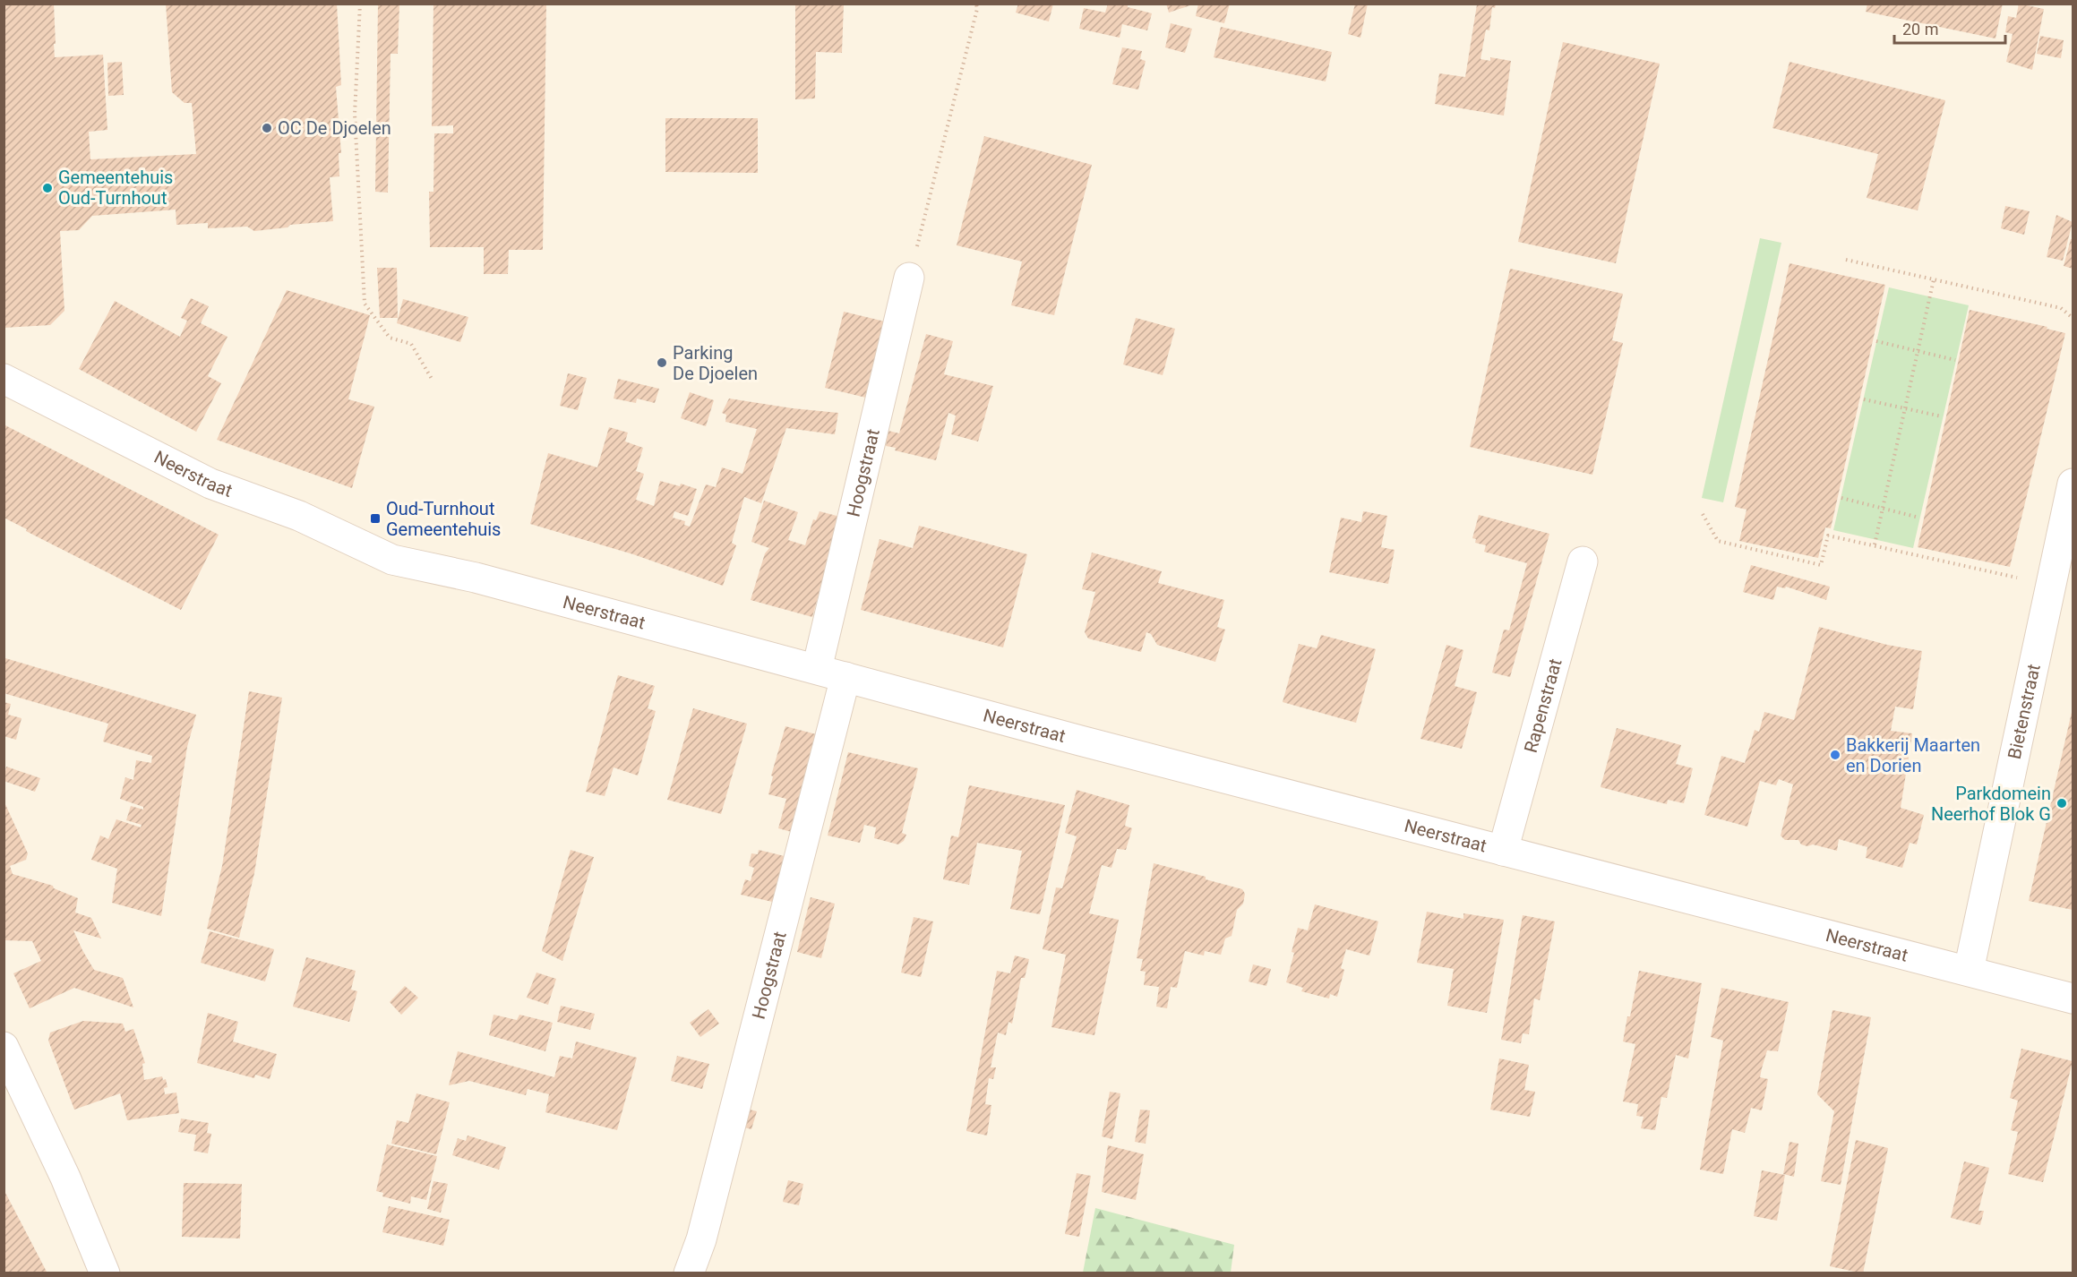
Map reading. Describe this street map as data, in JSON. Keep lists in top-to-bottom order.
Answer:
{
  "streets": {
    "street": [
      "Neerstraat",
      "Hoogstraat",
      "Rapenstraat",
      "Bietenstraat"
    ]
  },
  "crossings": [
    ["Neerstraat", "Hoogstraat"],
    ["Neerstraat", "Rapenstraat"],
    ["Neerstraat", "Bietenstraat"]
  ],
  "places": {
    "other": [
      "OC De Djoelen",
      "Gemeentehuis Oud-Turnhout",
      "Parking De Djoelen",
      "Bakkerij Maarten en Dorien",
      "Parkdomein Neerhof Blok G"
    ],
    "transit": ["Oud-Turnhout Gemeentehuis"]
  },
  "scale_bar": "20 m"
}
